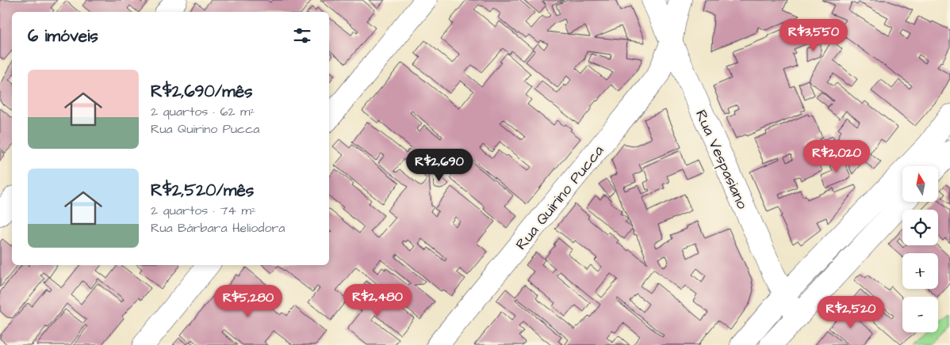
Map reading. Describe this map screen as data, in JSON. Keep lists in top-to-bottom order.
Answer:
{
  "streets": {
    "street": ["Rua Vespasiano", "Rua Quirino Pucca"]
  },
  "crossings": [
    ["Rua Vespasiano", "Rua Quirino Pucca"]
  ],
  "north": "top",
  "page": {
    "heading": "6 imóveis",
    "price": [
      "R$3,550",
      "R$2,020",
      "R$2,690",
      "R$2,480",
      "R$5,280",
      "R$2,520"
    ],
    "list": [
      {
        "name": "R$2,690/mês",
        "note": "2 quartos · 62 m² · Rua Quirino Pucca"
      },
      {
        "name": "R$2,520/mês",
        "note": "2 quartos · 74 m² · Rua Bárbara Heliodora"
      }
    ],
    "map_buttons": ["+", "−"]
  }
}
